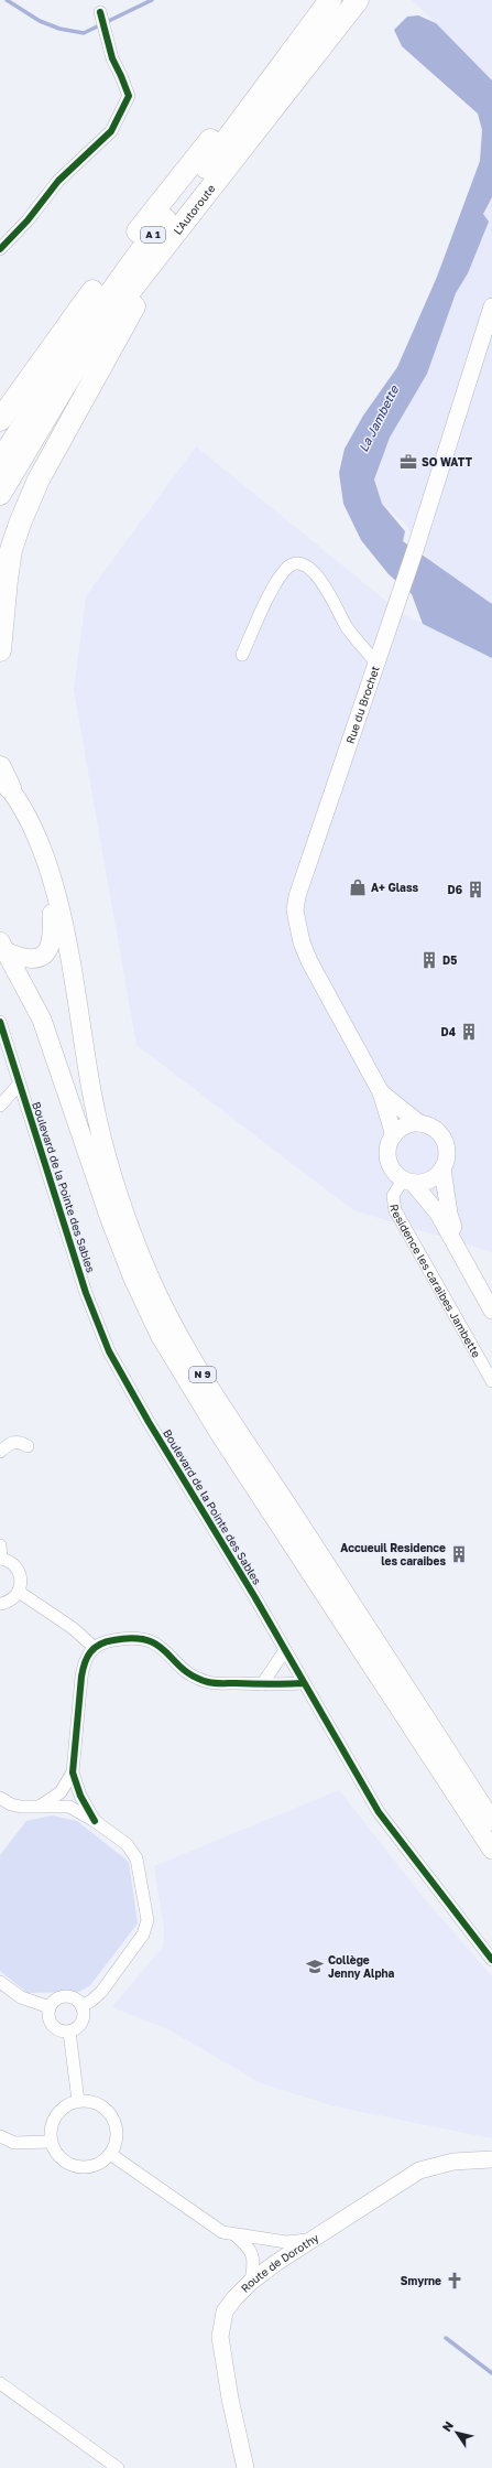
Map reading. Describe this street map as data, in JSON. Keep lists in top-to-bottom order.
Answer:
{
  "streets": {
    "highway": ["L'Autoroute", "A 1"],
    "main road": ["Rue du Brochet", "N 9", "Route de Dorothy"],
    "street": ["Boulevard de la Pointe des Sables", "Residence les caraibes Jambette"]
  },
  "crossings": [
    ["Rue du Brochet", "Residence les caraibes Jambette"]
  ],
  "water": ["La Jambette"],
  "places": {
    "office": ["SO WATT"],
    "shop": ["A+ Glass"],
    "building": [
      "D6",
      "D5",
      "D4",
      "Accueuil Residence les caraibes"
    ],
    "school or university": ["Collège Jenny Alpha"],
    "church": ["Smyrne"]
  },
  "north": "top left"
}
